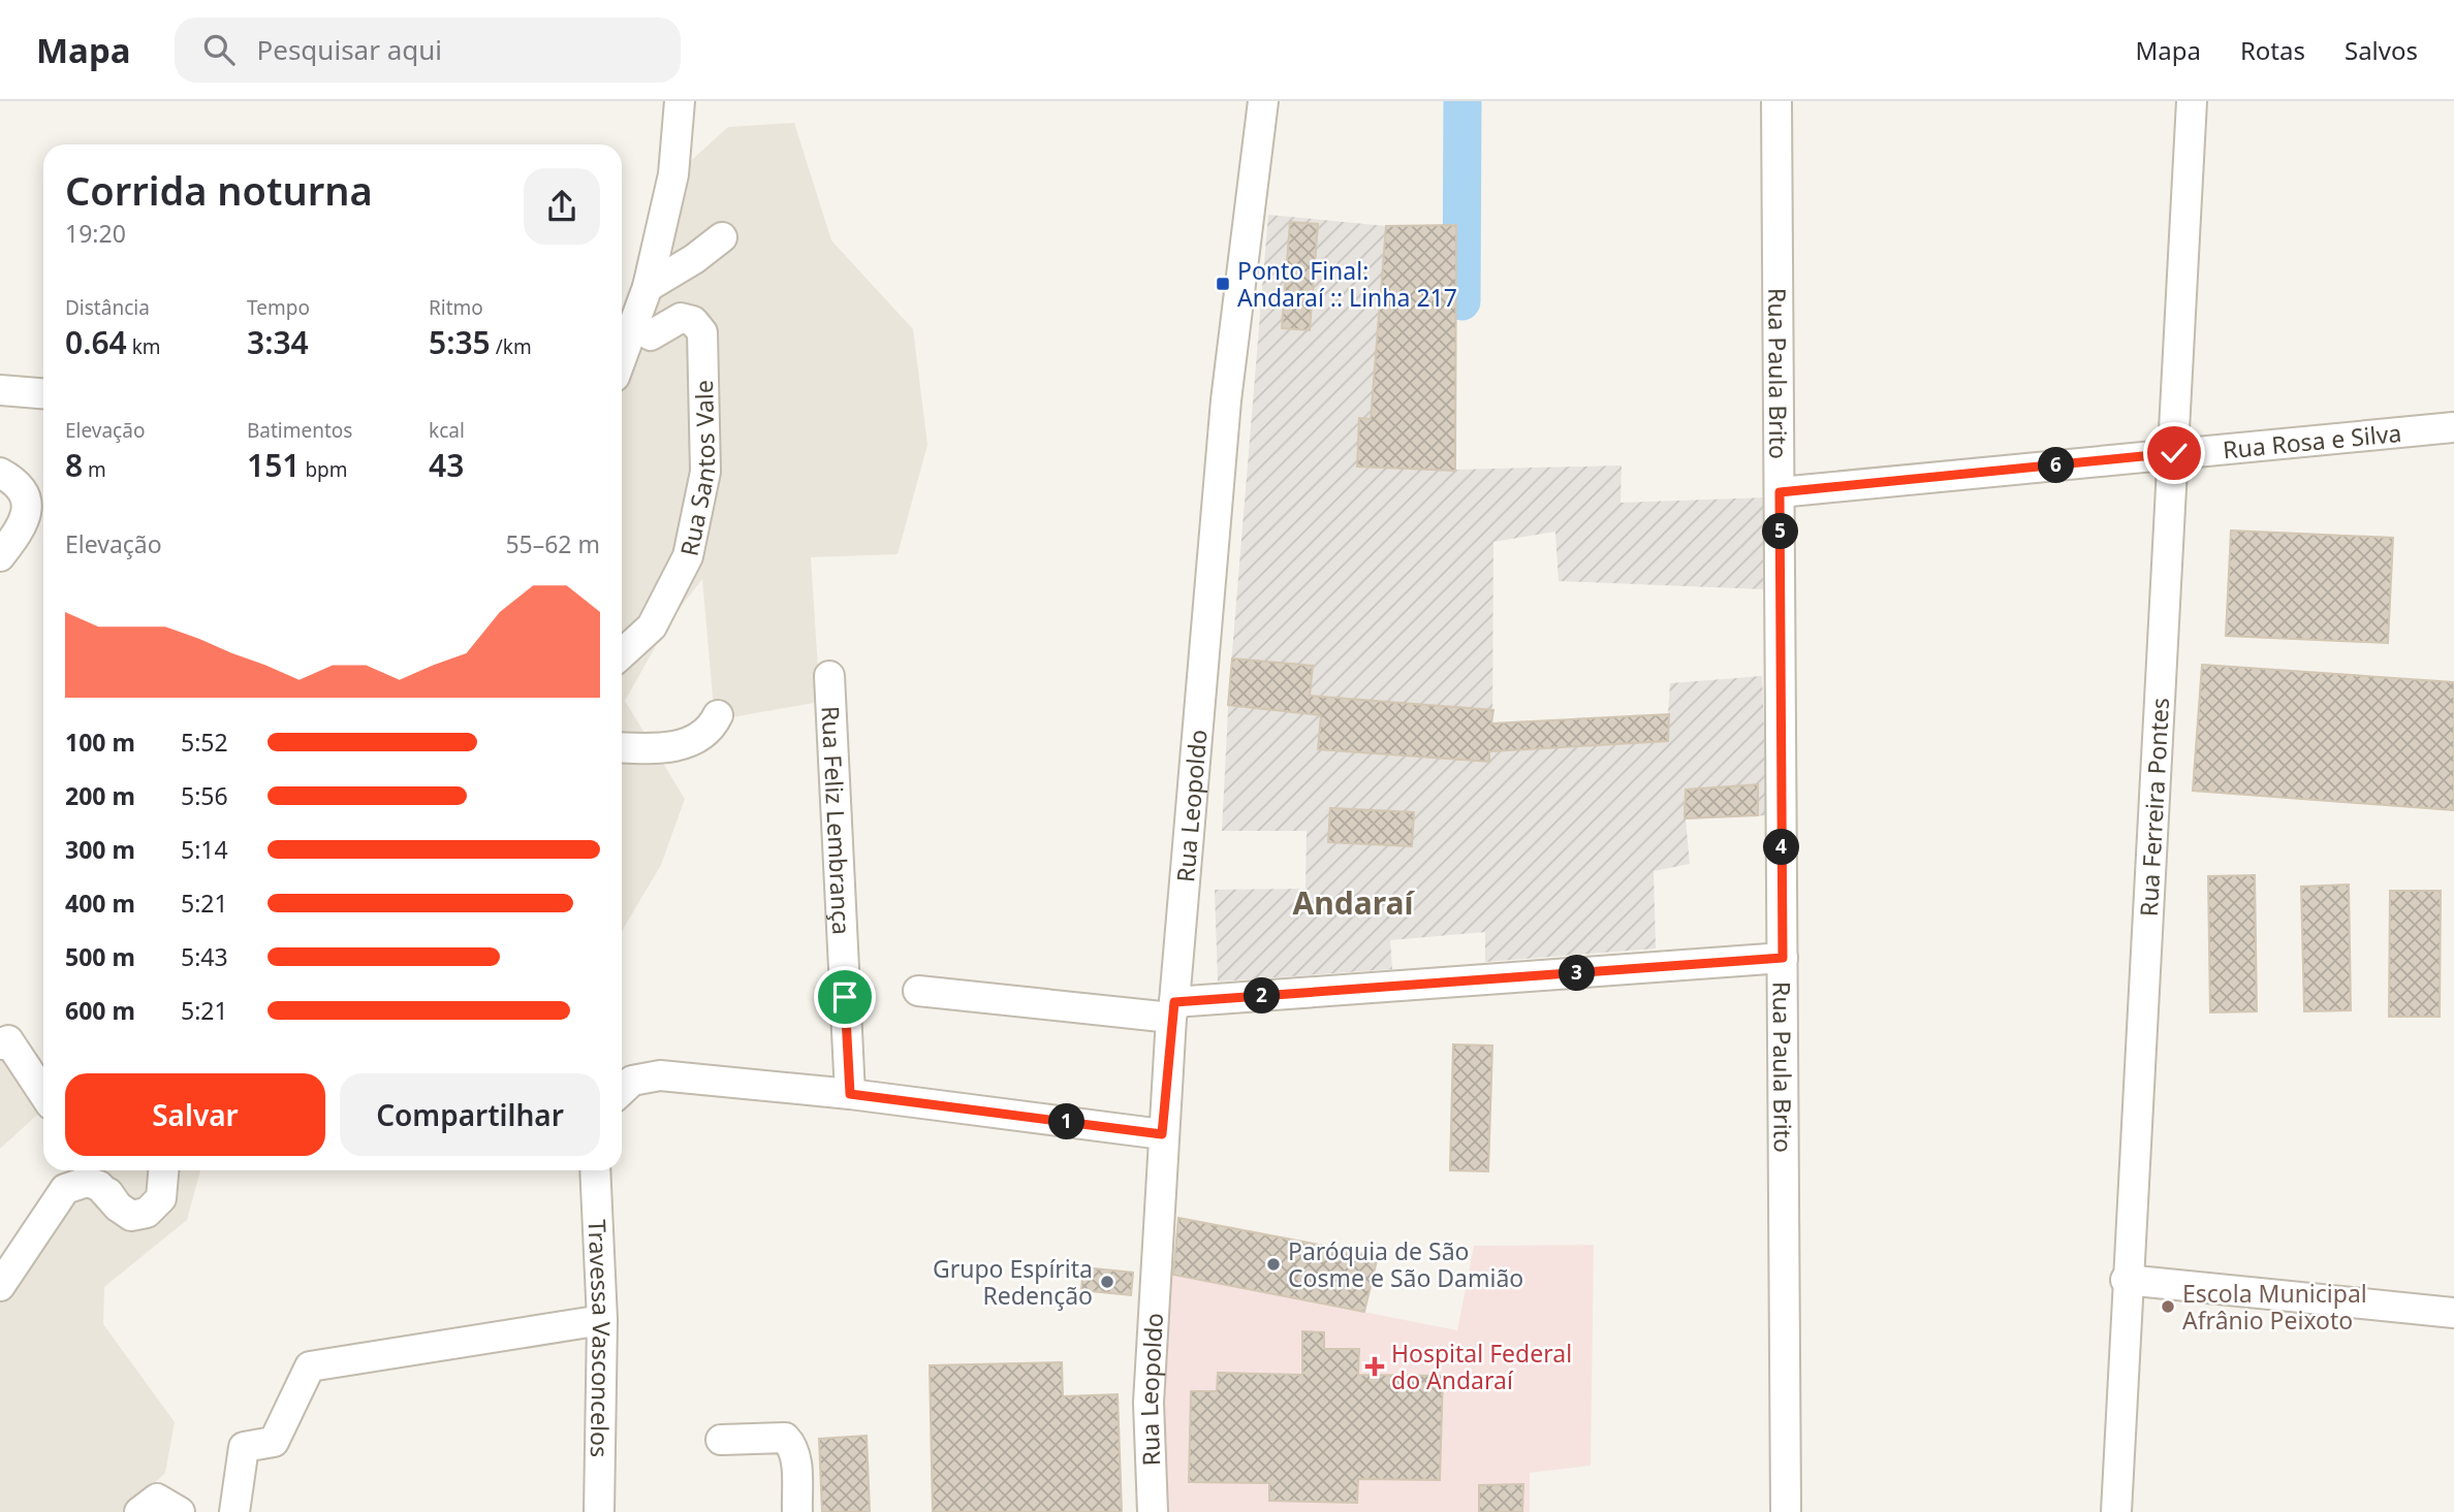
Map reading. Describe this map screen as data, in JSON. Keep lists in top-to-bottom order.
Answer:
{
  "streets": {
    "street": [
      "Rua Paula Brito",
      "Rua Rosa e Silva",
      "Rua Santos Vale",
      "Rua Leopoldo",
      "Rua Ferreira Pontes",
      "Rua Feliz Lembrança",
      "Travessa Vasconcelos"
    ]
  },
  "crossings": [
    ["Rua Paula Brito", "Rua Rosa e Silva"],
    ["Rua Rosa e Silva", "Rua Ferreira Pontes"]
  ],
  "districts": ["Andaraí"],
  "places": {
    "transit": ["Ponto Final: Andaraí :: Linha 217"],
    "other": ["Paróquia de São Cosme e São Damião", "Grupo Espírita Redenção", "Escola Municipal Afrânio Peixoto"],
    "health": ["Hospital Federal do Andaraí"]
  },
  "page": {
    "header": "Mapa",
    "search": "Pesquisar aqui",
    "nav": ["Mapa", "Rotas", "Salvos"],
    "heading": ["Corrida noturna", "19:20"],
    "stats": [
      ["Distância", "0.64 km"],
      ["Tempo", "3:34"],
      ["Ritmo", "5:35 /km"],
      ["Elevação", "8 m"],
      ["Batimentos", "151 bpm"],
      ["kcal", "43"]
    ],
    "pins": [
      "6",
      "5",
      "4",
      "3",
      "2",
      "1"
    ],
    "chart": ["Elevação", "55–62 m"],
    "list": [
      {
        "name": "100 m",
        "note": "5:52"
      },
      {
        "name": "200 m",
        "note": "5:56"
      },
      {
        "name": "300 m",
        "note": "5:14"
      },
      {
        "name": "400 m",
        "note": "5:21"
      },
      {
        "name": "500 m",
        "note": "5:43"
      },
      {
        "name": "600 m",
        "note": "5:21"
      }
    ],
    "buttons": ["Salvar", "Compartilhar"]
  }
}
